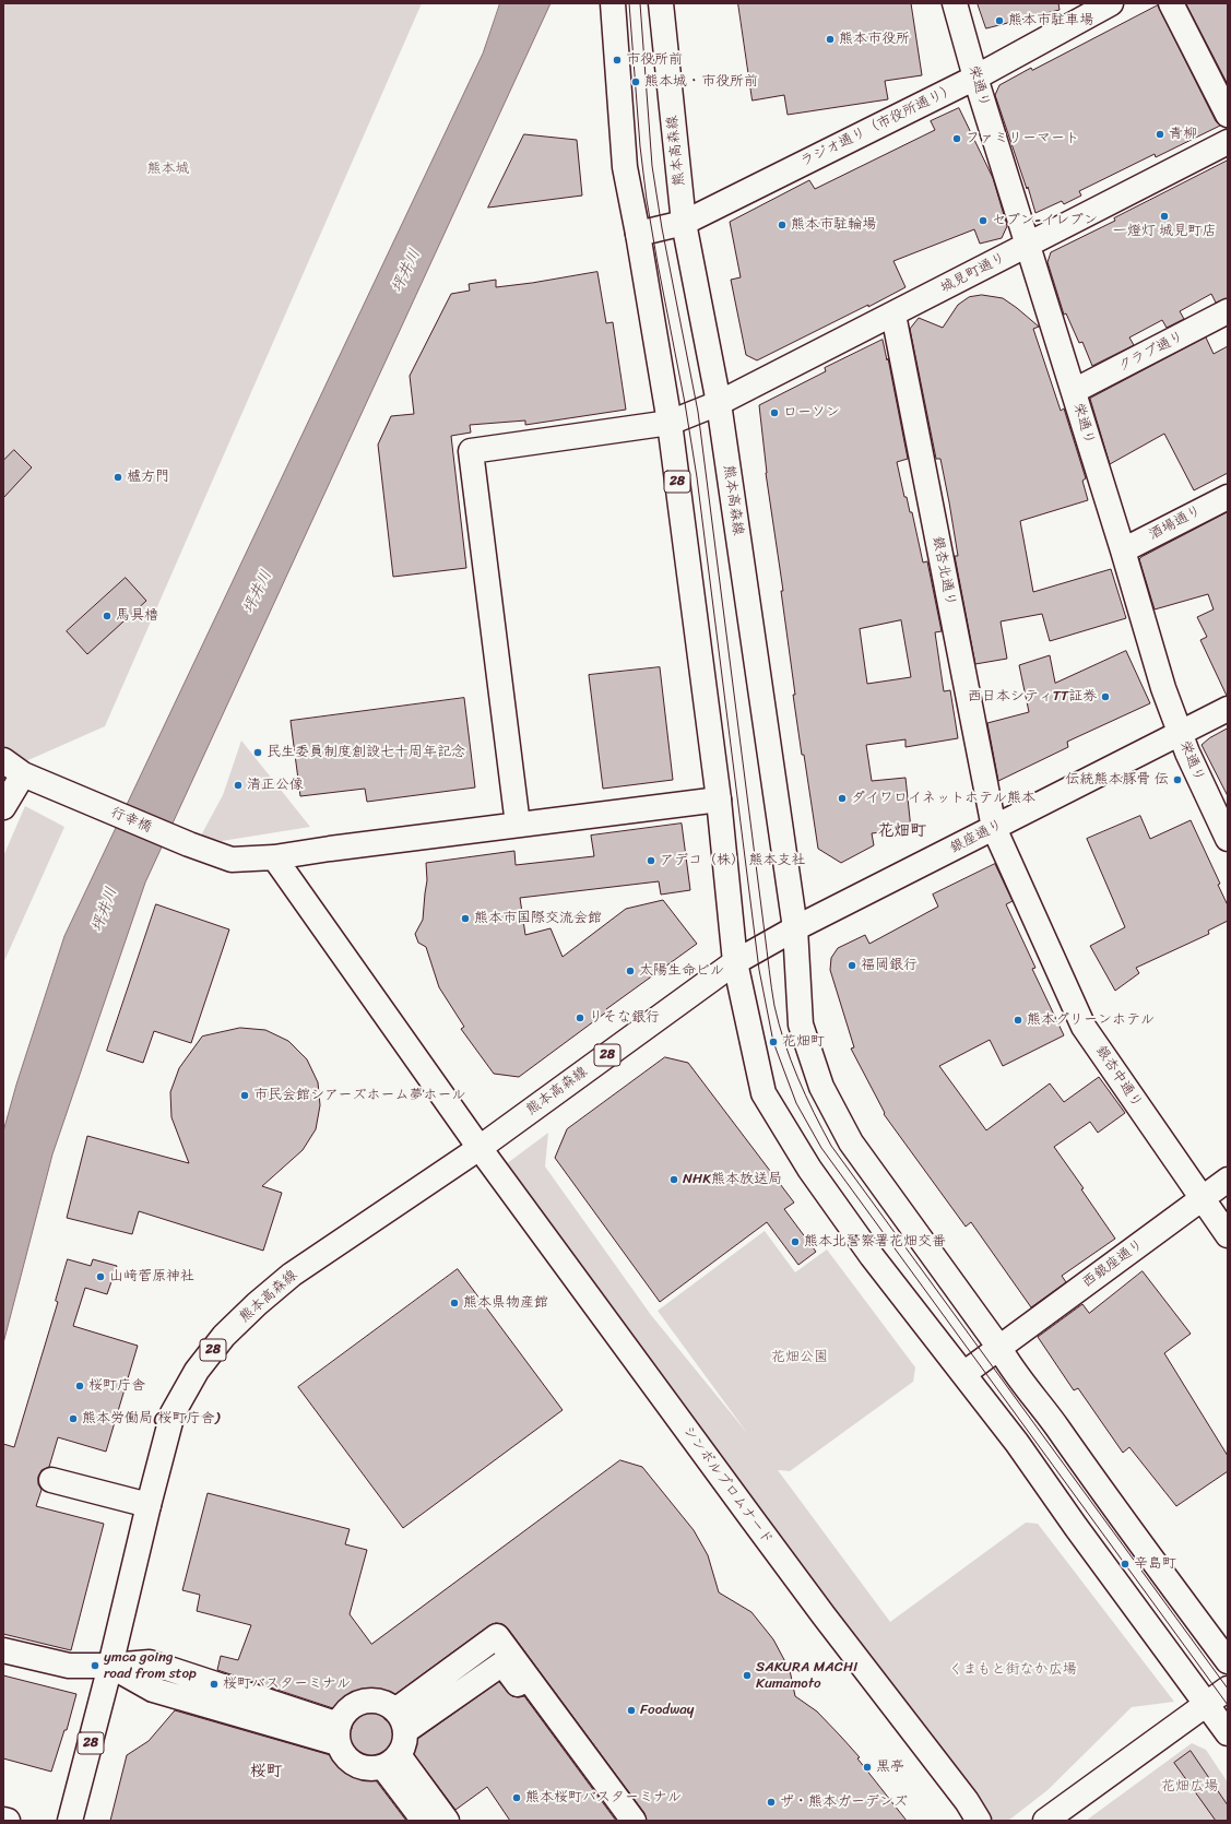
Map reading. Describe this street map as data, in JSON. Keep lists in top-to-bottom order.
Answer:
{
  "streets": {
    "street": [
      "栄通り",
      "ラジオ通り（市役所通り）",
      "熊本高森線",
      "城見町通り",
      "クラブ通り",
      "28",
      "酒場通り",
      "銀杏北通り",
      "行幸橋",
      "銀座通り",
      "銀杏中通り",
      "西銀座通り",
      "シンボルプロムナード"
    ]
  },
  "crossings": [
    ["栄通り", "ラジオ通り（市役所通り）"],
    ["栄通り", "城見町通り"],
    ["栄通り", "クラブ通り"],
    ["栄通り", "酒場通り"],
    ["栄通り", "銀座通り"],
    ["ラジオ通り（市役所通り）", "熊本高森線"],
    ["ラジオ通り（市役所通り）", "28"],
    ["熊本高森線", "城見町通り"],
    ["熊本高森線", "28"],
    ["熊本高森線", "銀座通り"],
    ["熊本高森線", "シンボルプロムナード"],
    ["城見町通り", "28"],
    ["城見町通り", "銀杏北通り"],
    ["城見町通り", "行幸橋"],
    ["28", "行幸橋"],
    ["銀杏北通り", "銀座通り"],
    ["銀杏北通り", "銀杏中通り"],
    ["行幸橋", "シンボルプロムナード"],
    ["銀座通り", "銀杏中通り"],
    ["銀杏中通り", "西銀座通り"]
  ],
  "districts": ["花畑町", "桜町"],
  "water": ["坪井川"],
  "parks": [
    "熊本城",
    "花畑公園",
    "くまもと街なか広場",
    "花畑広場"
  ],
  "places": [
    "熊本市駐車場",
    "熊本市役所",
    "市役所前",
    "熊本城・市役所前",
    "青柳",
    "ファミリーマート",
    "一燈灯 城見町店",
    "セブン-イレブン",
    "熊本市駐輪場",
    "ローソン",
    "櫨方門",
    "馬具櫓",
    "西日本シティTT証券",
    "民生委員制度創設七十周年記念",
    "伝統熊本豚骨 伝",
    "清正公像",
    "ダイワロイネットホテル熊本",
    "アデコ（株） 熊本支社",
    "熊本市国際交流会館",
    "福岡銀行",
    "太陽生命ビル",
    "りそな銀行",
    "熊本グリーンホテル",
    "花畑町",
    "市民会館シアーズホーム夢ホール",
    "NHK熊本放送局",
    "熊本北警察署花畑交番",
    "山﨑菅原神社",
    "熊本県物産館",
    "桜町庁舎",
    "熊本労働局(桜町庁舎)",
    "辛島町",
    "ymca going road from stop",
    "SAKURA MACHI Kumamoto",
    "桜町バスターミナル",
    "Foodway",
    "黒亭",
    "熊本桜町バスターミナル",
    "ザ・熊本ガーデンズ"
  ]
}
